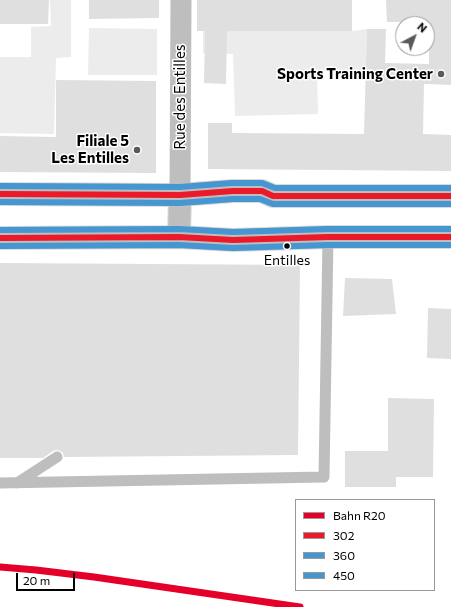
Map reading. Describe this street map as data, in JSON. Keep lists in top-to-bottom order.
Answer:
{
  "streets": {
    "street": ["Rue des Entilles"]
  },
  "places": ["Sports Training Center", "Filiale 5 Les Entilles", "Entilles"],
  "lines": [
    "transit line 450",
    "transit line 302",
    "transit line 360",
    "rail line R20"
  ],
  "legend": [
    "Bahn R20",
    "302",
    "360",
    "450"
  ],
  "scale_bar": "20 m",
  "north": "top right"
}
